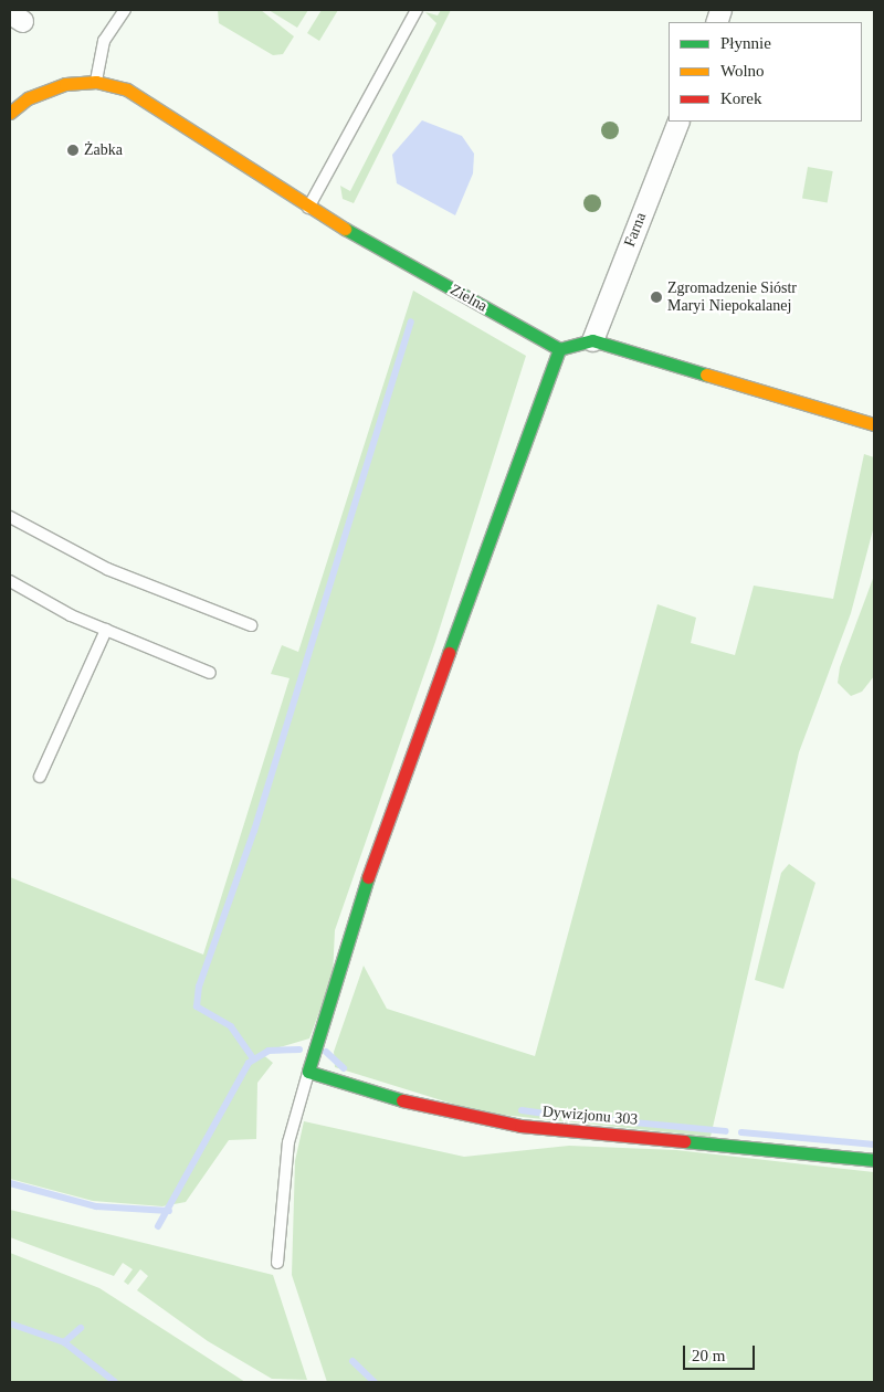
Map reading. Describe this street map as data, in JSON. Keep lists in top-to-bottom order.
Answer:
{
  "streets": {
    "street": ["Farna", "Zielna", "Dywizjonu 303"]
  },
  "places": ["Żabka", "Zgromadzenie Sióstr Maryi Niepokalanej"],
  "legend": ["Płynnie", "Wolno", "Korek"],
  "scale_bar": "20 m"
}
